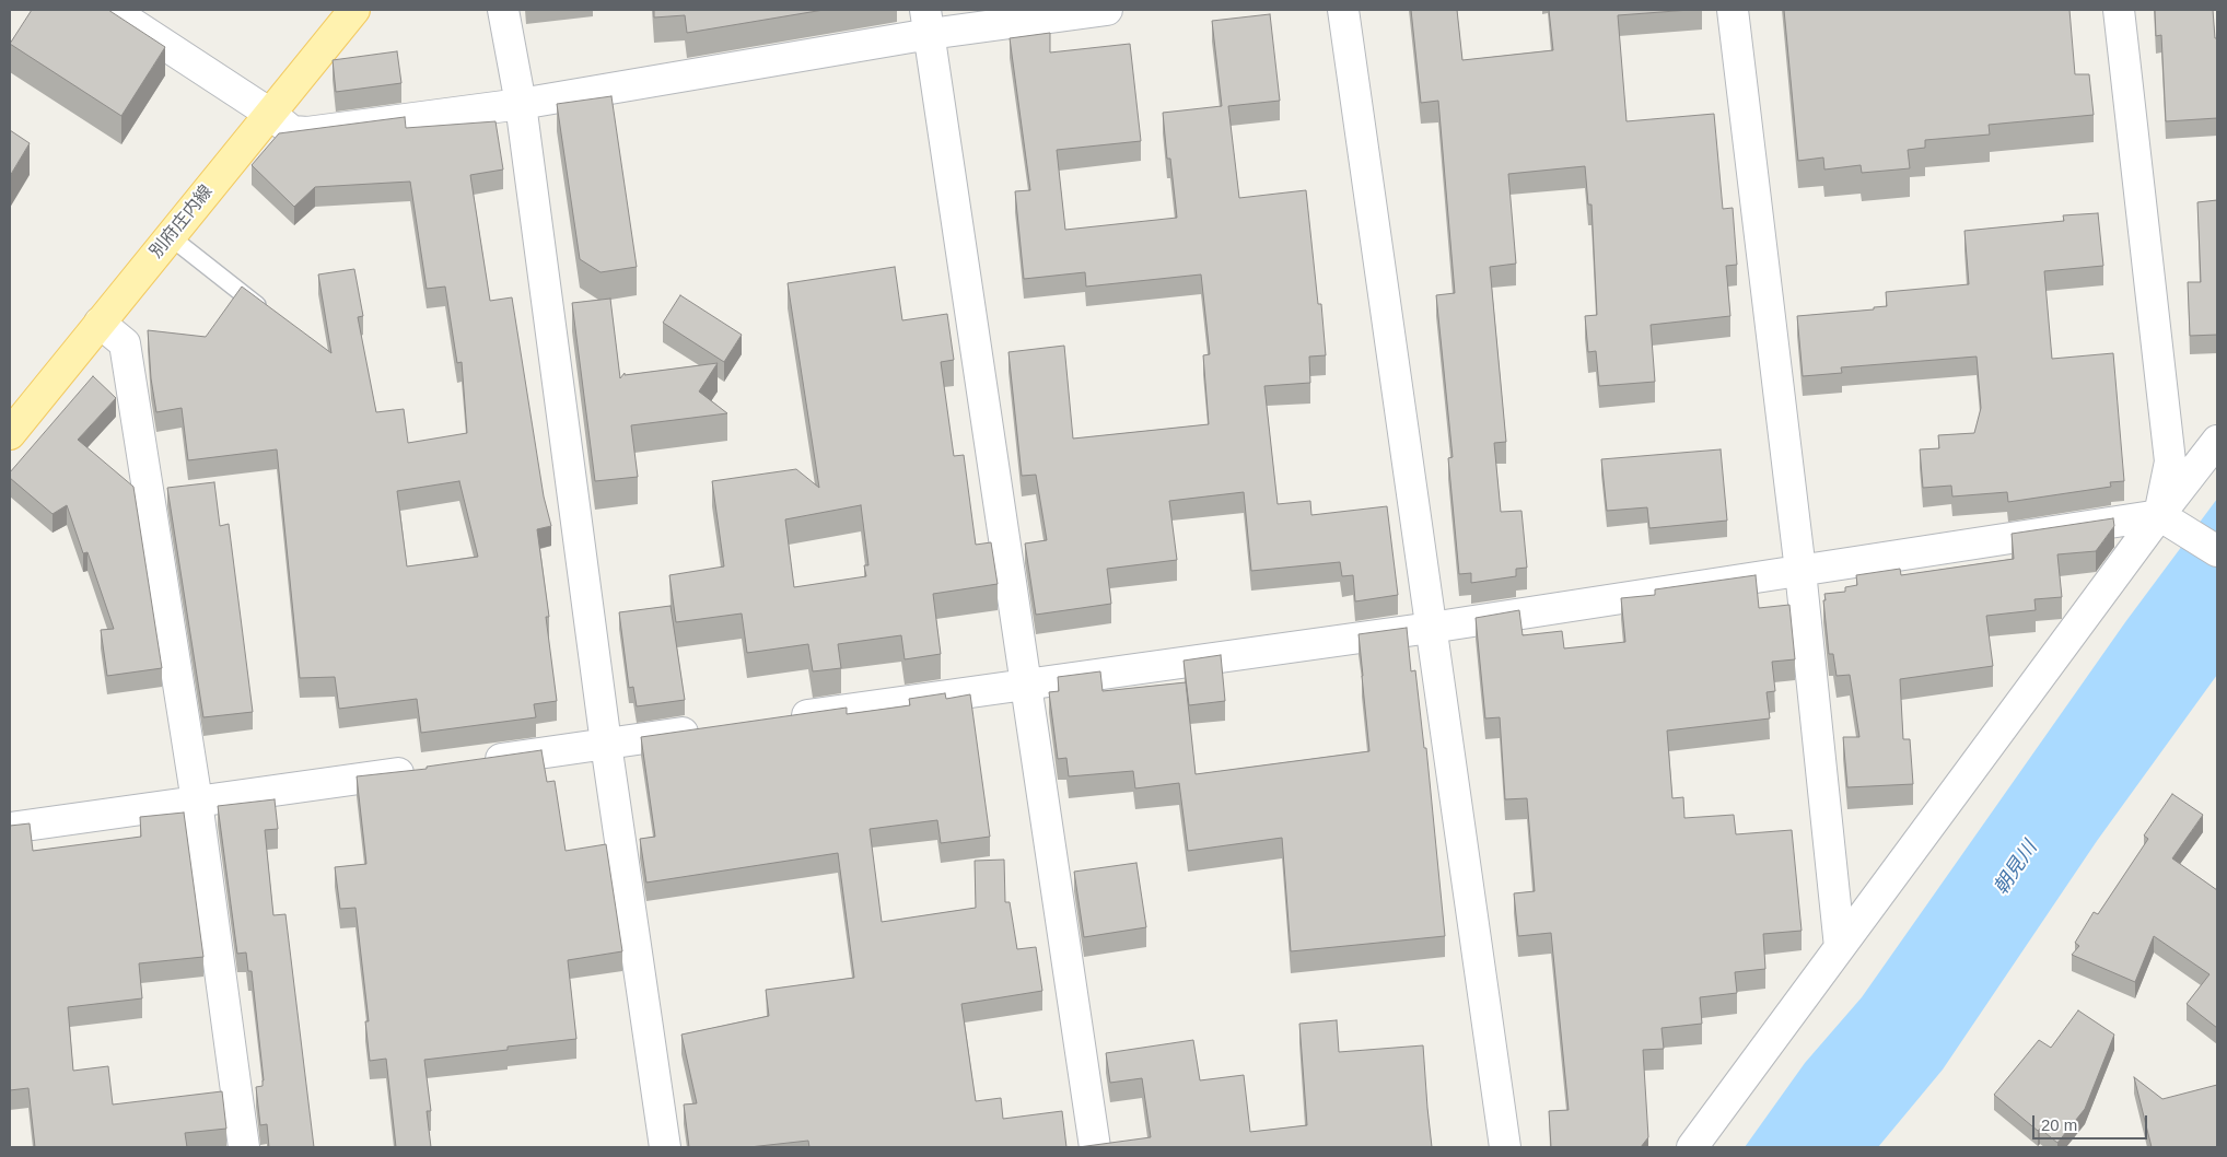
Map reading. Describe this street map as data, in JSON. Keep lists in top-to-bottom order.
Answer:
{
  "streets": {
    "main road": ["別府庄内線"]
  },
  "water": ["朝見川"],
  "scale_bar": "20 m"
}
